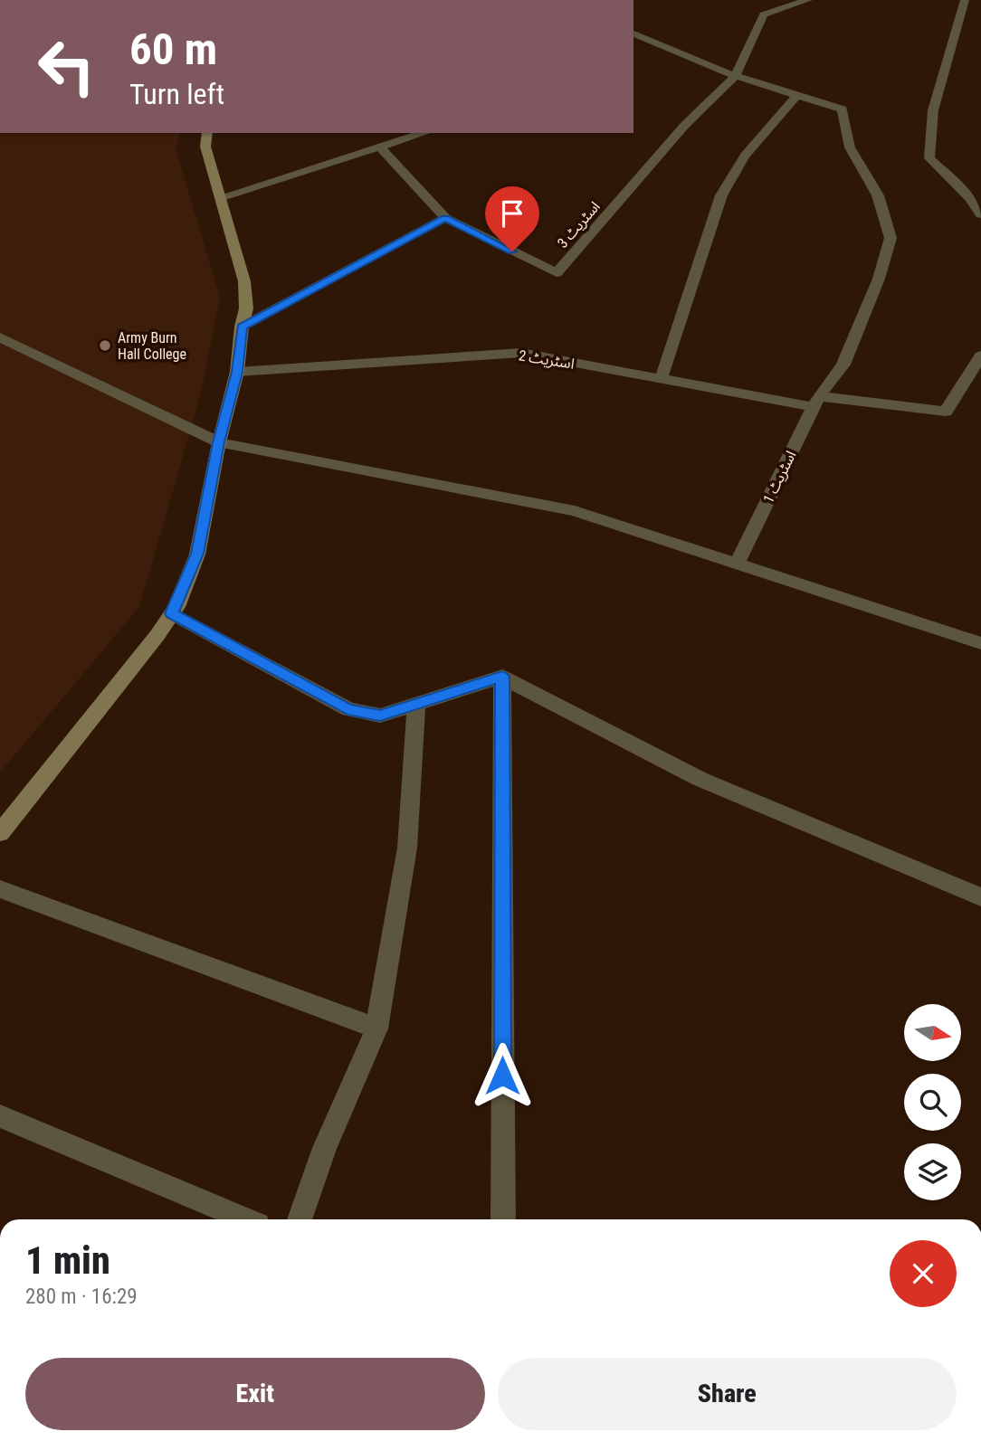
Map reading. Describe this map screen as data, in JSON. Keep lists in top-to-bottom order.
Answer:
{
  "streets": {
    "street": ["اسٹریٹ 3", "اسٹریٹ 2", "اسٹریٹ 1"]
  },
  "crossings": [
    ["اسٹریٹ 3", "اسٹریٹ 1"],
    ["اسٹریٹ 2", "اسٹریٹ 1"]
  ],
  "places": ["Army Burn Hall College"],
  "north": "right",
  "page": {
    "turn": ["60 m", "Turn left"],
    "heading": ["1 min", "280 m · 16:29"],
    "buttons": ["Exit", "Share"]
  }
}
